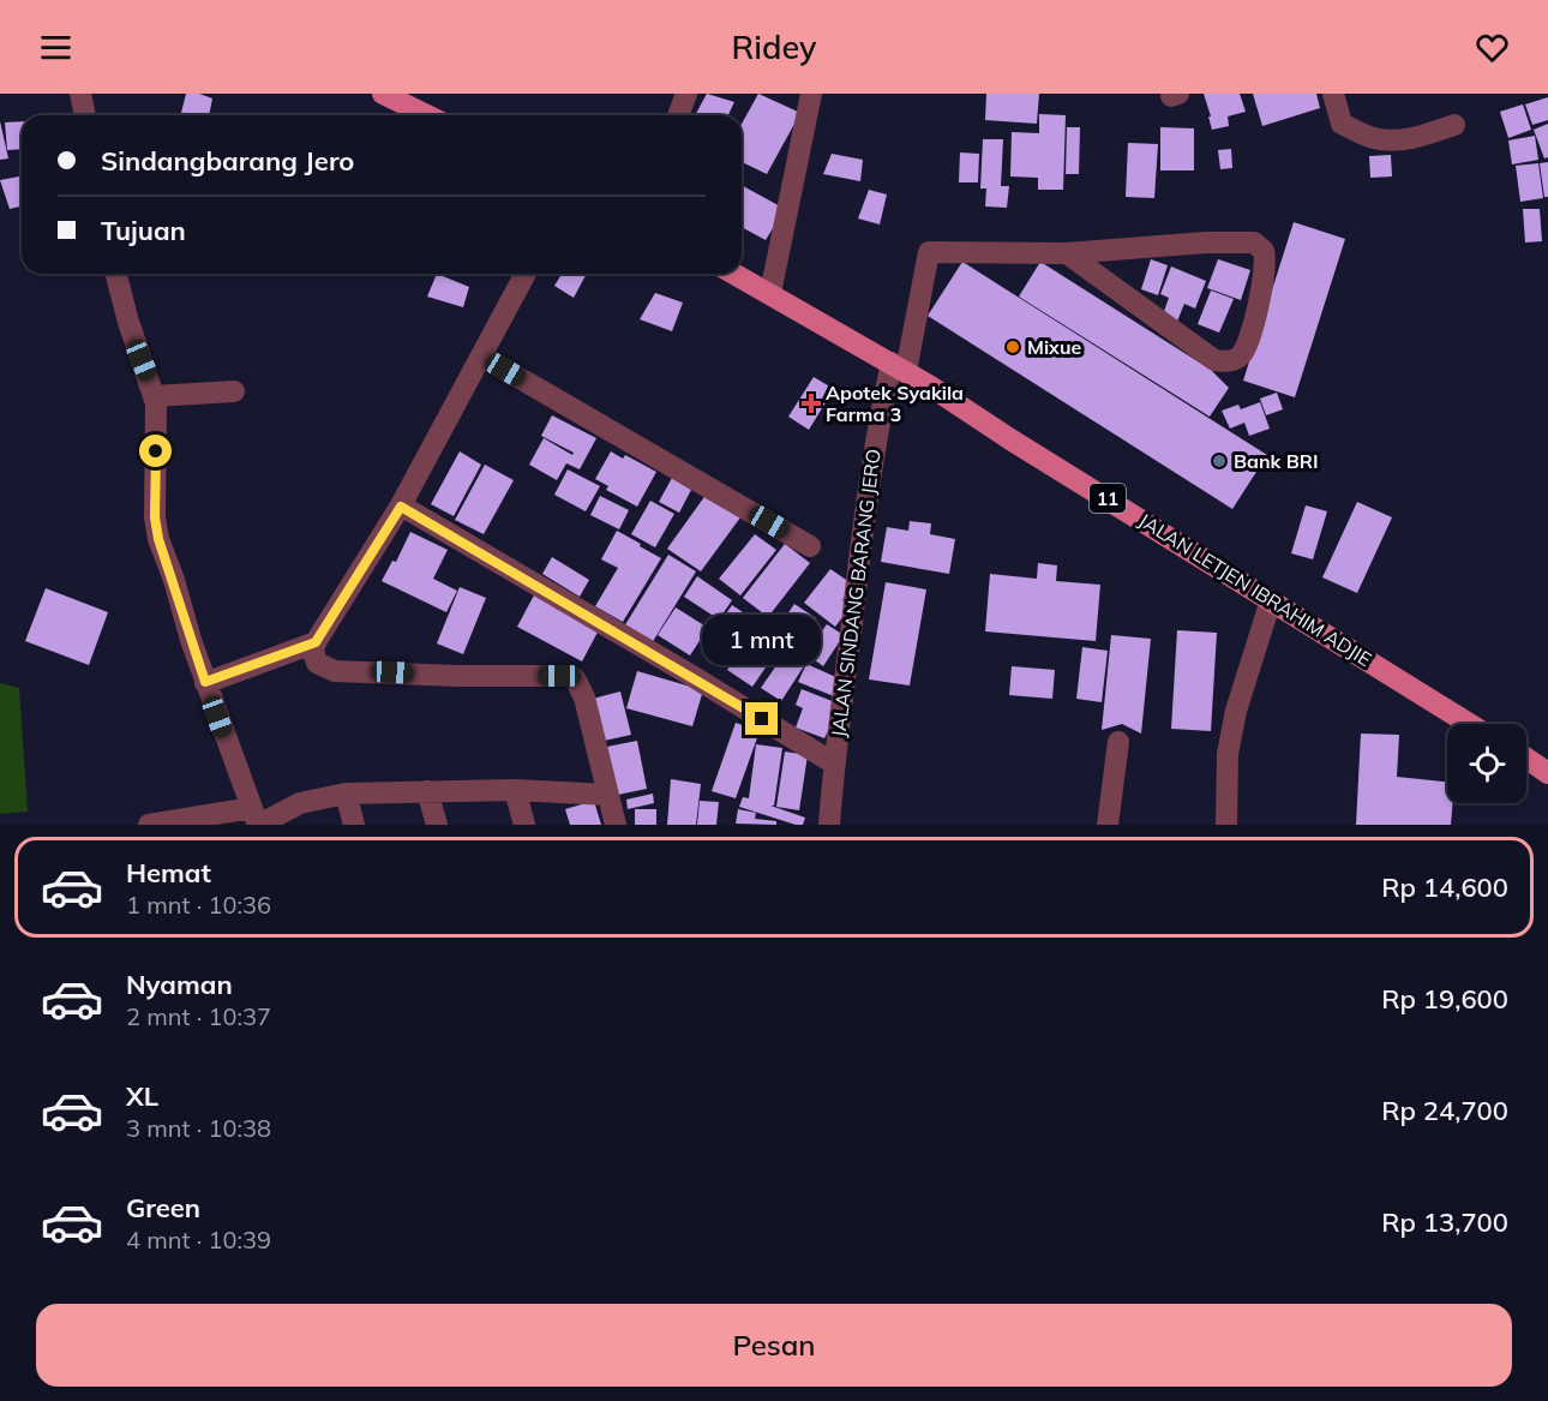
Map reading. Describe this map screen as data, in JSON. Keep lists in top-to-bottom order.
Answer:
{
  "streets": {
    "main road": ["11", "JALAN LETJEN IBRAHIM ADJIE"],
    "street": ["JALAN SINDANG BARANG JERO"]
  },
  "crossings": [
    ["JALAN LETJEN IBRAHIM ADJIE", "JALAN SINDANG BARANG JERO"]
  ],
  "places": {
    "other": ["Mixue", "Bank BRI"],
    "health": ["Apotek Syakila Farma 3"]
  },
  "page": {
    "header": "Ridey",
    "banner": ["Sindangbarang Jero", "Tujuan"],
    "bubble": "1 mnt",
    "list": [
      {
        "name": "Hemat",
        "note": "1 mnt · 10:36",
        "value": "Rp 14,600"
      },
      {
        "name": "Nyaman",
        "note": "2 mnt · 10:37",
        "value": "Rp 19,600"
      },
      {
        "name": "XL",
        "note": "3 mnt · 10:38",
        "value": "Rp 24,700"
      },
      {
        "name": "Green",
        "note": "4 mnt · 10:39",
        "value": "Rp 13,700"
      }
    ],
    "buttons": "Pesan"
  }
}
